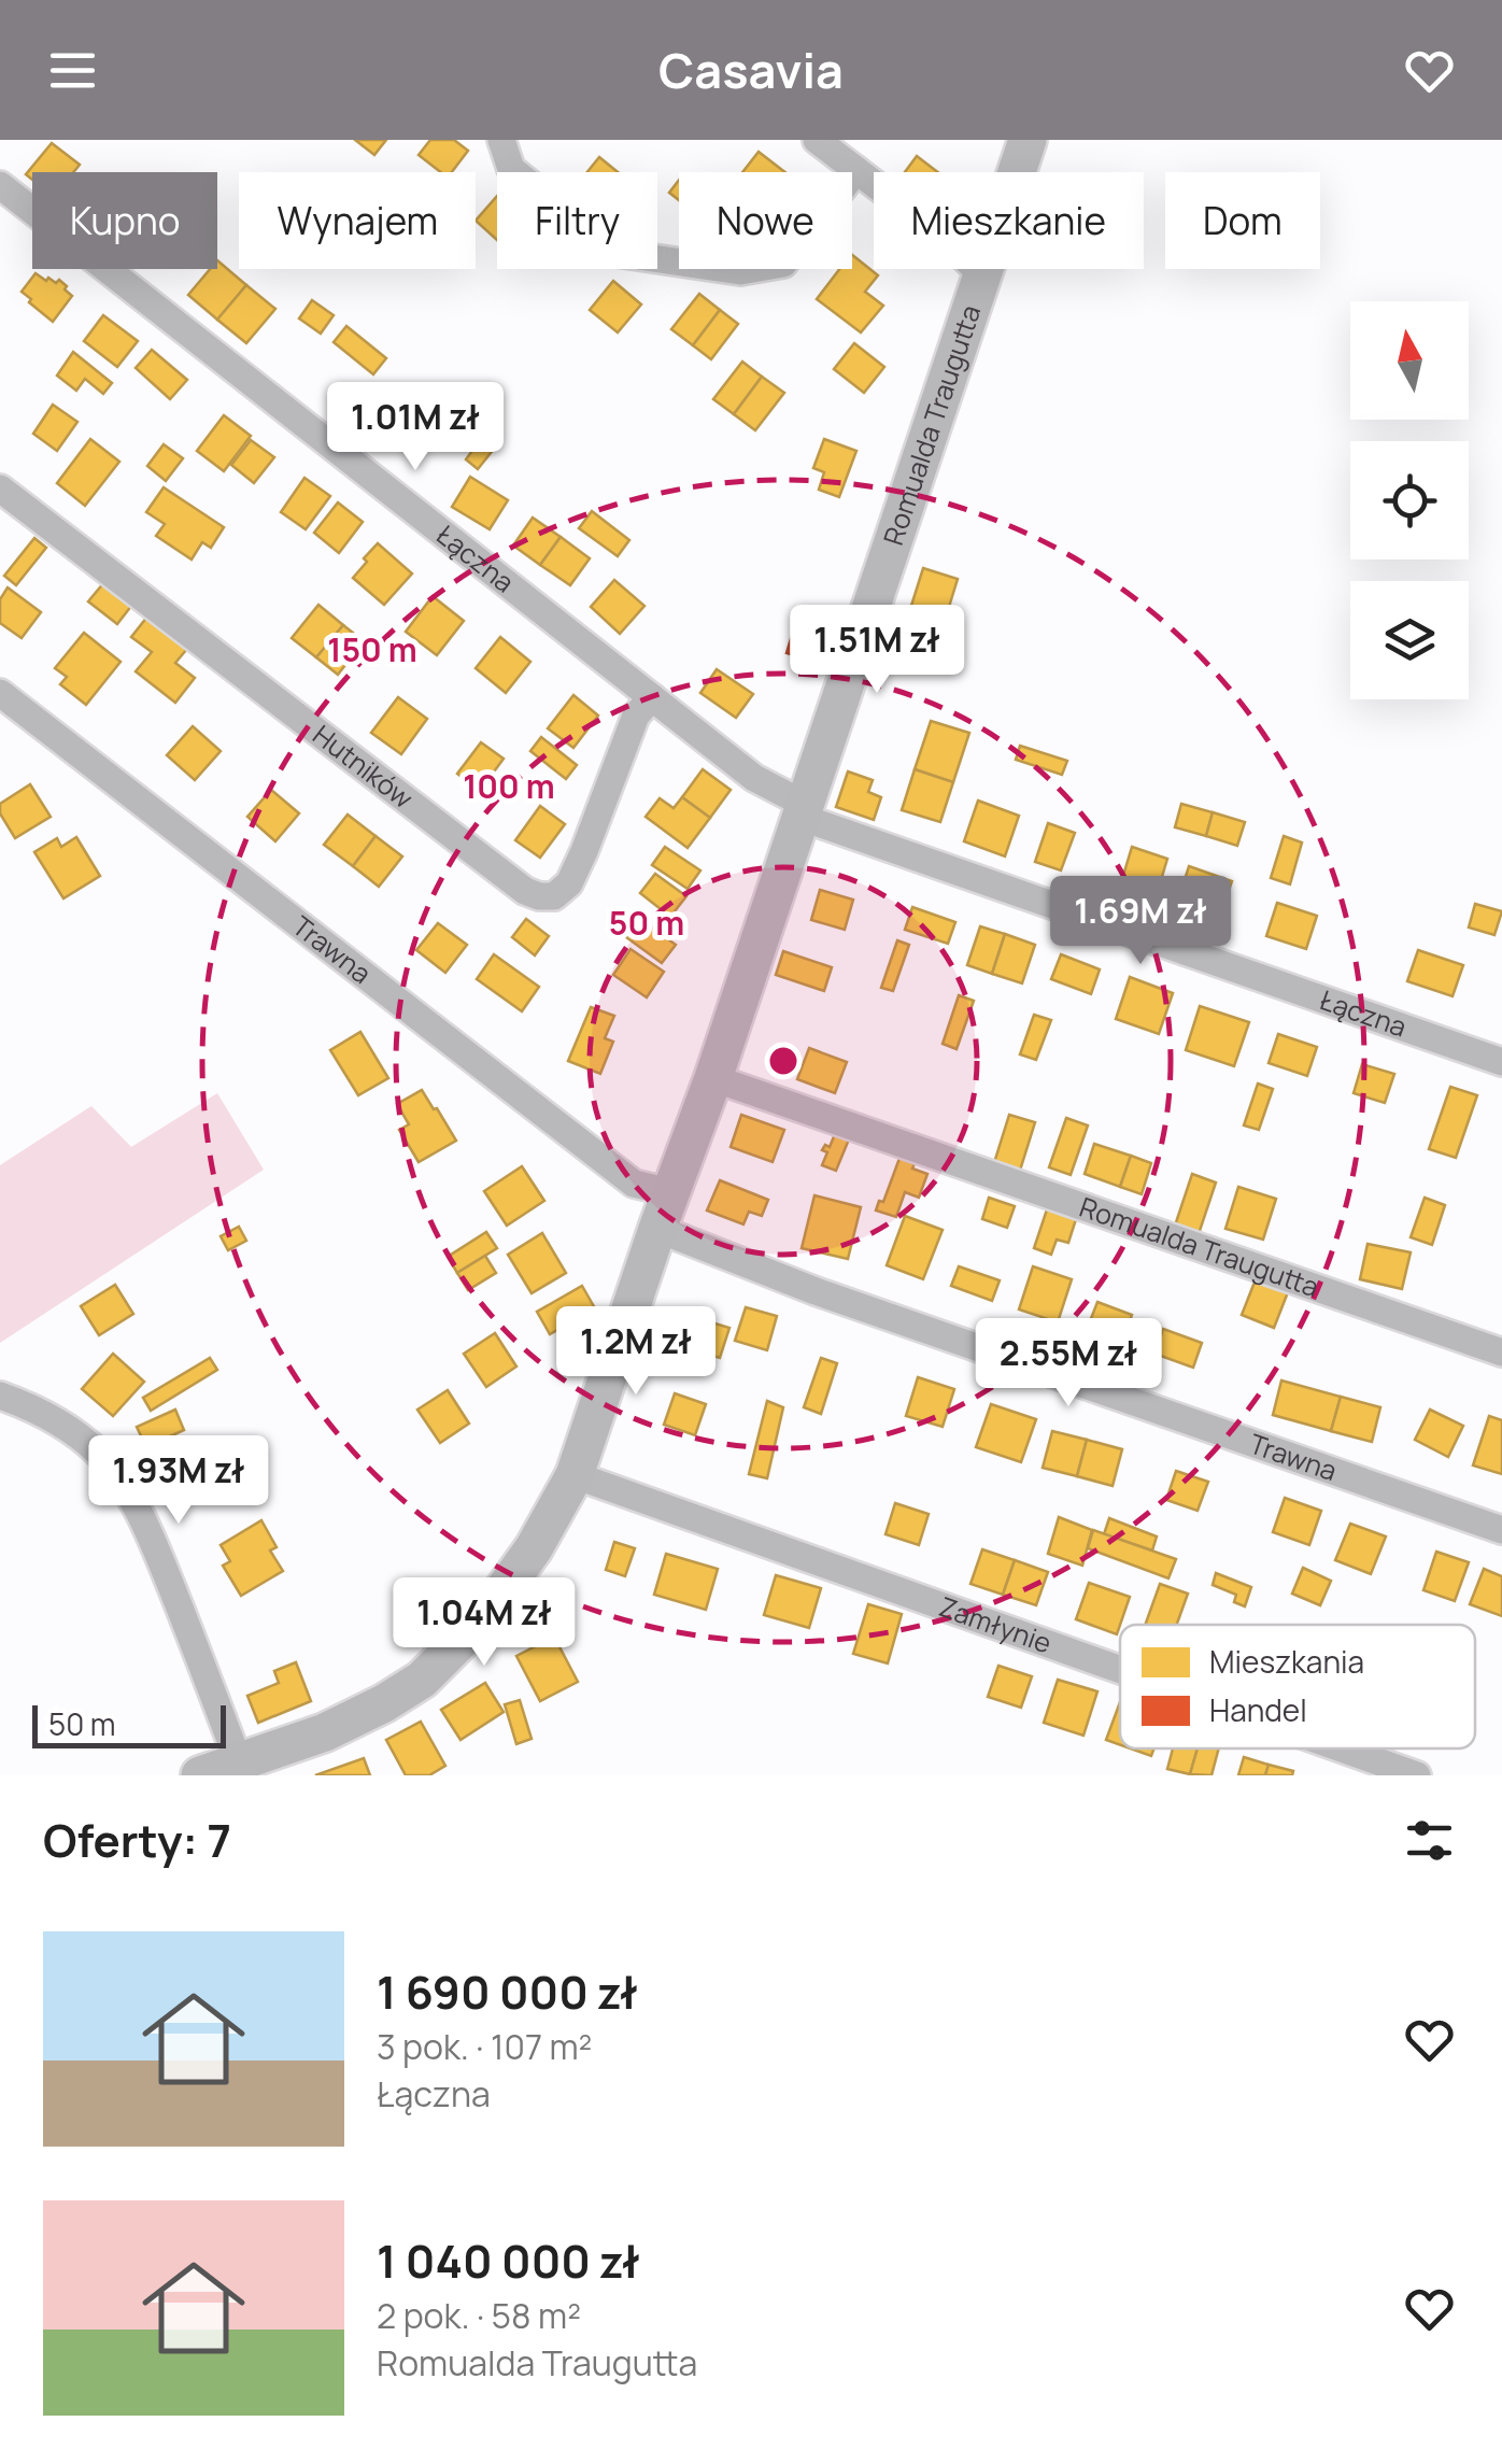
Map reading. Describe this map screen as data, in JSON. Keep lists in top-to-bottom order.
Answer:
{
  "streets": {
    "main road": ["Romualda Traugutta"],
    "street": [
      "Łączna",
      "Hutników",
      "Trawna",
      "Zamłynie"
    ]
  },
  "crossings": [
    ["Romualda Traugutta", "Łączna"],
    ["Romualda Traugutta", "Trawna"],
    ["Romualda Traugutta", "Zamłynie"],
    ["Łączna", "Hutników"]
  ],
  "legend": ["Mieszkania", "Handel"],
  "scale_bar": "50 m",
  "north": "top",
  "page": {
    "header": "Casavia",
    "chip": [
      "Kupno",
      "Wynajem",
      "Filtry",
      "Nowe",
      "Mieszkanie",
      "Dom"
    ],
    "price": [
      "1.01M zł",
      "1.51M zł",
      "1.69M zł",
      "1.2M zł",
      "2.55M zł",
      "1.93M zł",
      "1.04M zł"
    ],
    "scale": "50 m",
    "heading": "Oferty: 7",
    "list": [
      {
        "name": "1 690 000 zł",
        "note": "3 pok. · 107 m² · Łączna"
      },
      {
        "name": "1 040 000 zł",
        "note": "2 pok. · 58 m² · Romualda Traugutta"
      }
    ]
  },
  "rings": ["150 m", "100 m", "50 m"]
}
